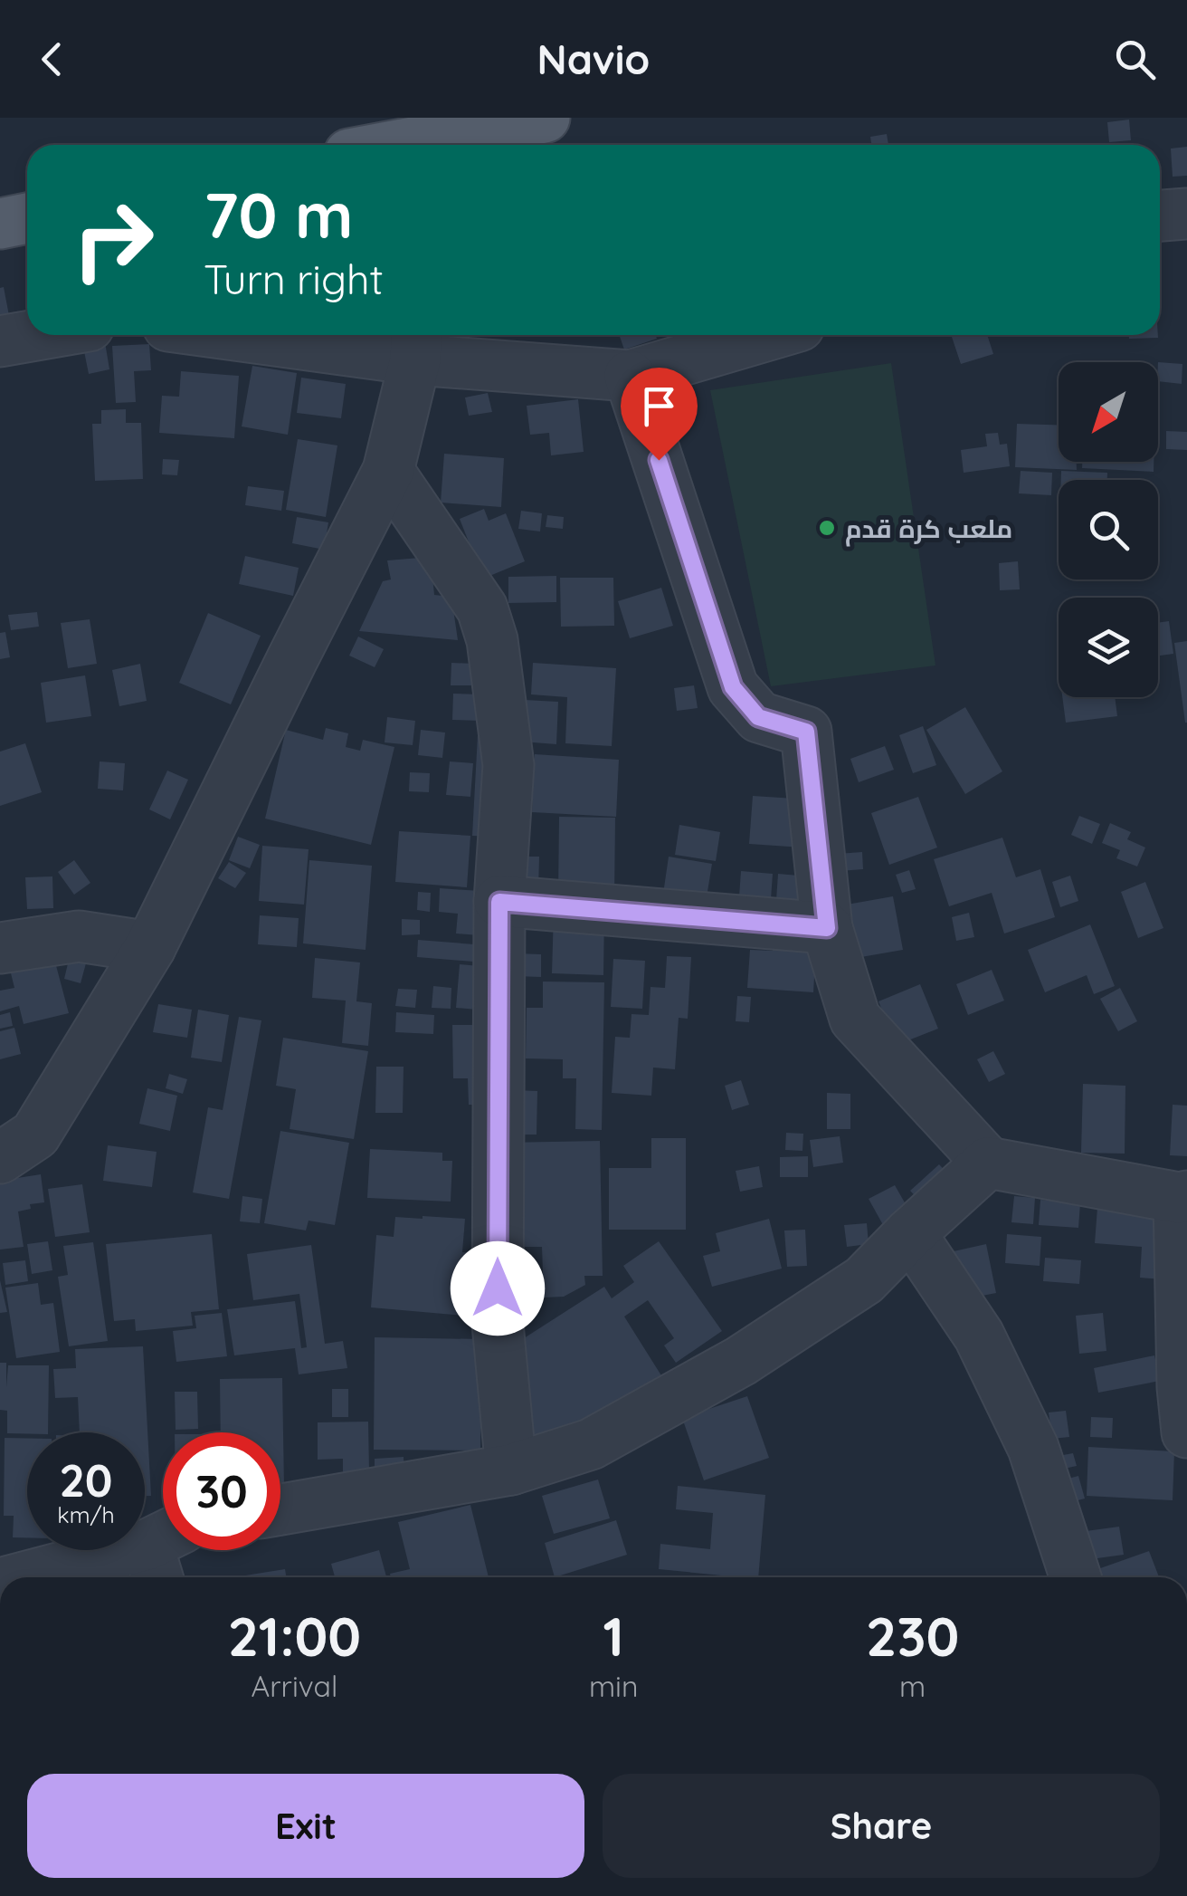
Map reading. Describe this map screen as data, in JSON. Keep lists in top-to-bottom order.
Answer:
{
  "places": ["ملعب كرة قدم"],
  "north": "bottom left",
  "page": {
    "header": "Navio",
    "turn": ["70 m", "Turn right"],
    "speed": "20 km/h",
    "limit": "30",
    "eta": [
      "21:00",
      "Arrival",
      "1",
      "min",
      "230",
      "m"
    ],
    "buttons": ["Exit", "Share"]
  }
}
